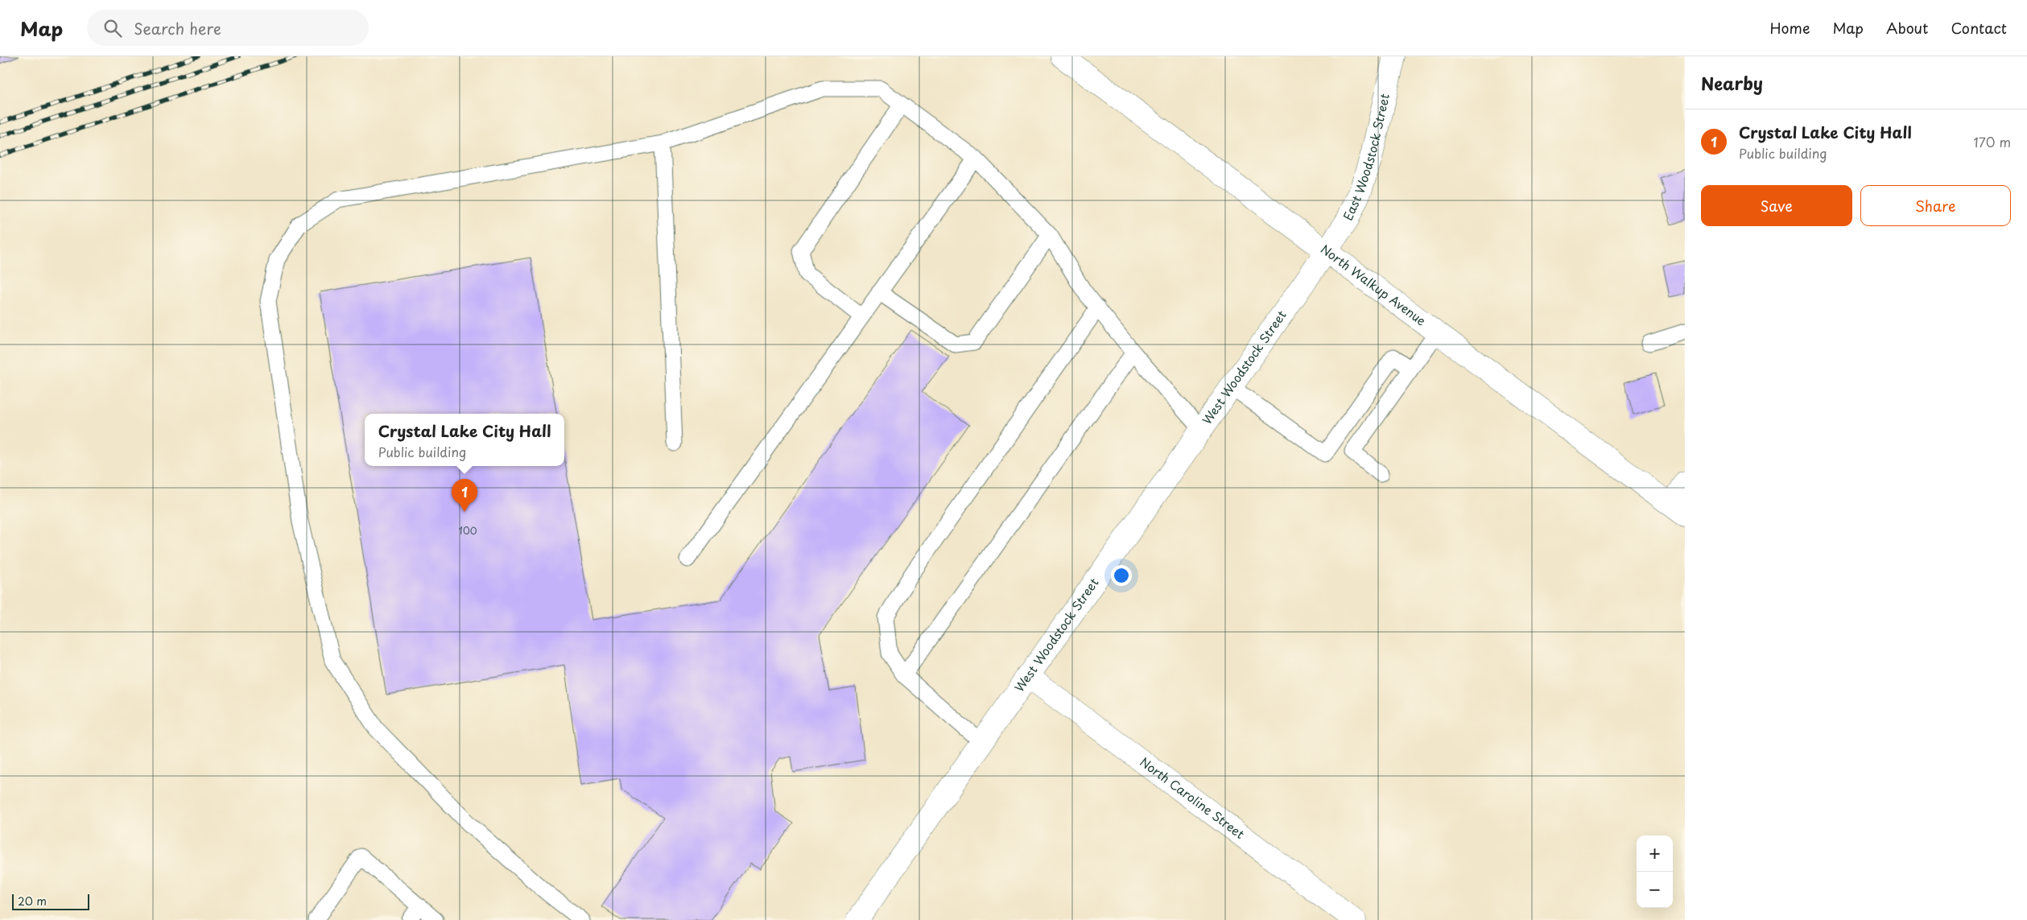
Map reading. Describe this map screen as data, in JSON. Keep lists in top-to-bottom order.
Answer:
{
  "streets": {
    "street": [
      "East Woodstock Street",
      "North Walkup Avenue",
      "West Woodstock Street",
      "North Caroline Street"
    ]
  },
  "crossings": [
    ["East Woodstock Street", "North Walkup Avenue"],
    ["East Woodstock Street", "West Woodstock Street"],
    ["North Walkup Avenue", "West Woodstock Street"],
    ["West Woodstock Street", "North Caroline Street"]
  ],
  "house_numbers": ["100"],
  "scale_bar": "20 m",
  "page": {
    "header": "Map",
    "search": "Search here",
    "nav": [
      "Home",
      "Map",
      "About",
      "Contact"
    ],
    "heading": "Nearby",
    "list": [
      {
        "mark": "1",
        "name": "Crystal Lake City Hall",
        "note": "Public building",
        "value": "170 m"
      }
    ],
    "buttons": ["Save", "Share"],
    "popup": ["Crystal Lake City Hall", "Public building"],
    "pins": "1",
    "map_buttons": ["+", "−"],
    "scale": "20 m"
  }
}
